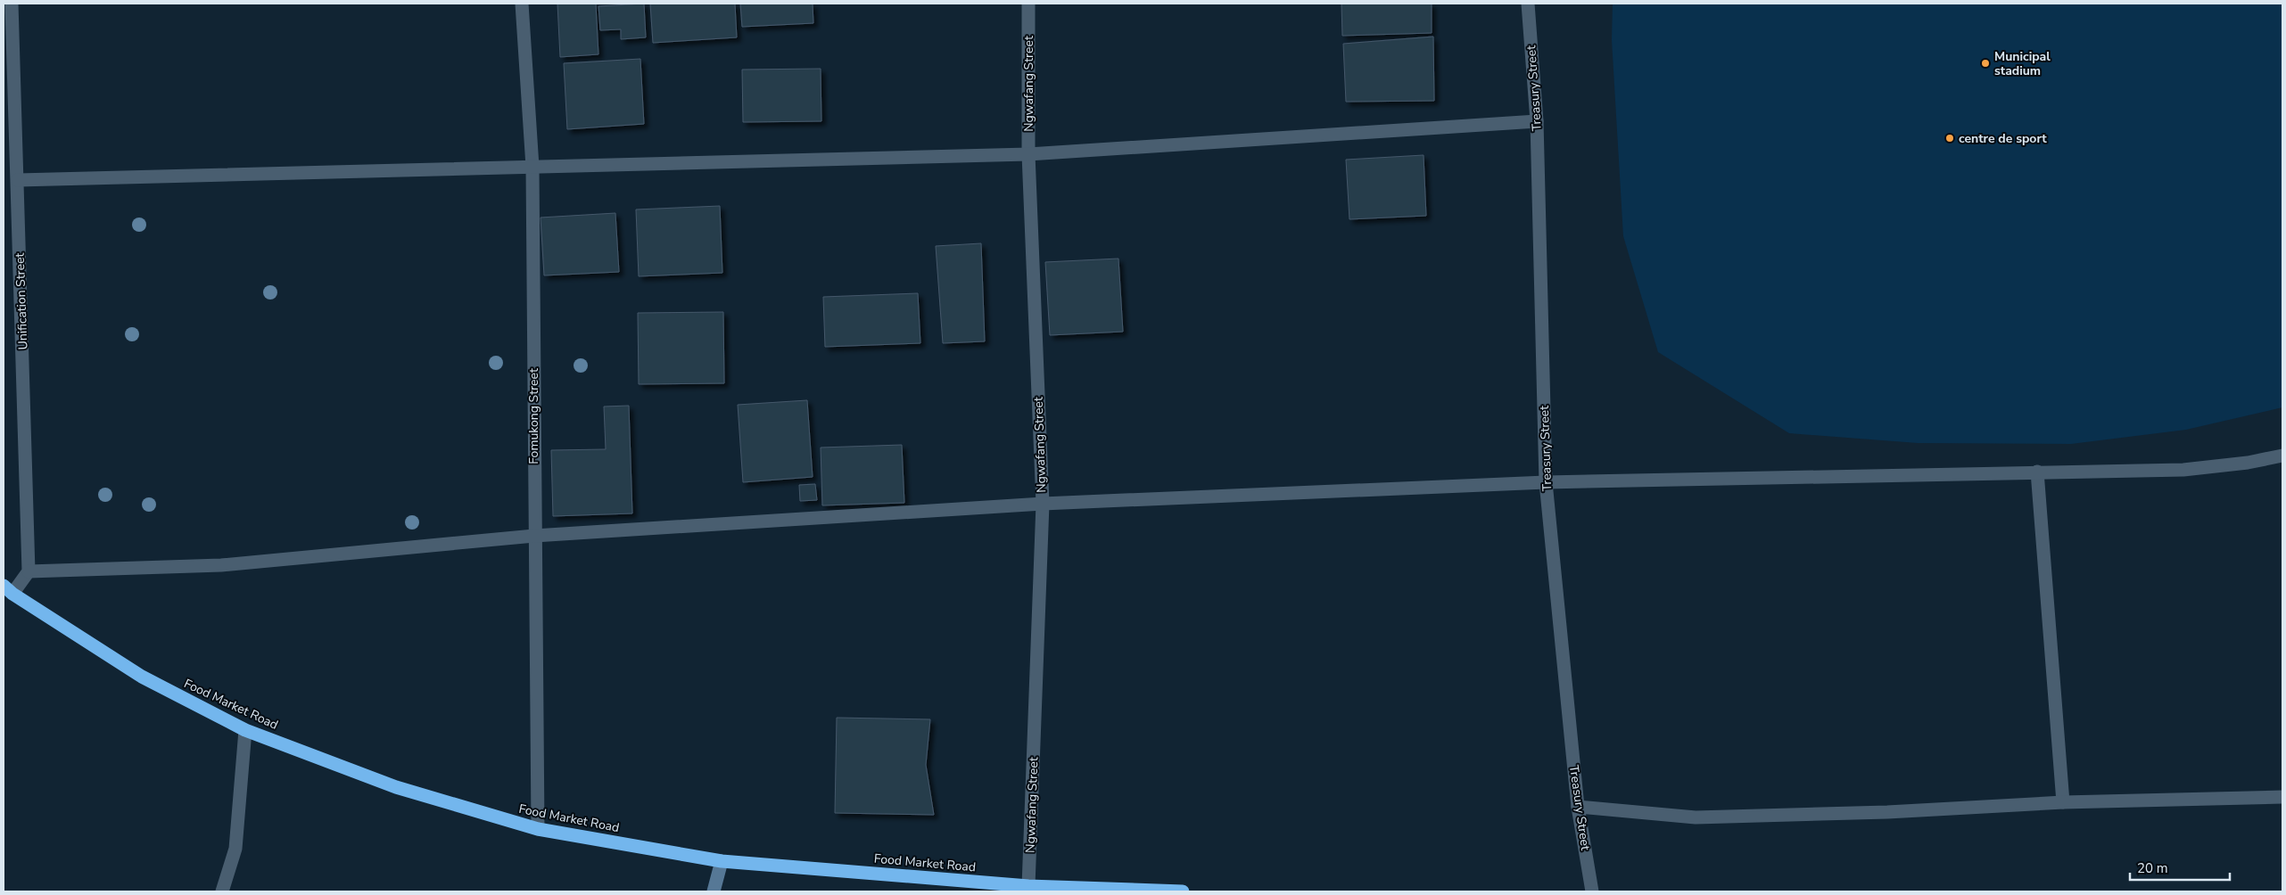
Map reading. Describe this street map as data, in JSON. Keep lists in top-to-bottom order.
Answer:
{
  "streets": {
    "highway": ["Food Market Road"],
    "street": [
      "Ngwafang Street",
      "Treasury Street",
      "Unification Street",
      "Fomukong Street"
    ]
  },
  "crossings": [
    ["Ngwafang Street", "Food Market Road"],
    ["Fomukong Street", "Food Market Road"]
  ],
  "places": ["Municipal stadium", "centre de sport"],
  "scale_bar": "20 m"
}
